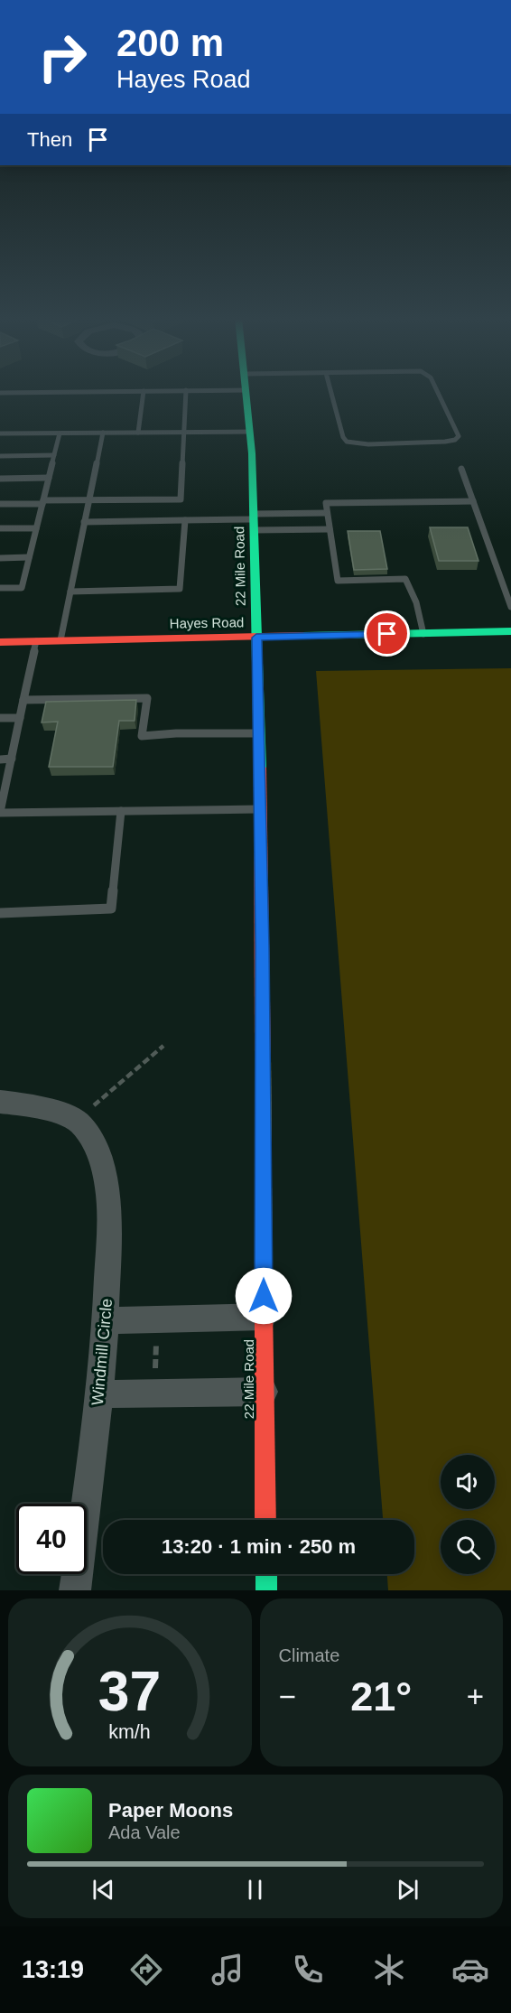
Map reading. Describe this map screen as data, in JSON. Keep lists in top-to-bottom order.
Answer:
{
  "streets": {
    "street": ["22 Mile Road", "Hayes Road", "Windmill Circle"]
  },
  "crossings": [
    ["22 Mile Road", "Hayes Road"]
  ],
  "page": {
    "turn": ["200 m", "Hayes Road"],
    "then": "Then",
    "limit": "40",
    "trip": "13:20 · 1 min · 250 m",
    "tile": "Climate",
    "heat": ["−", "21°", "+"],
    "song": ["Paper Moons", "Ada Vale"],
    "tabs": "13:19",
    "gauge": ["37", "km/h"]
  }
}
